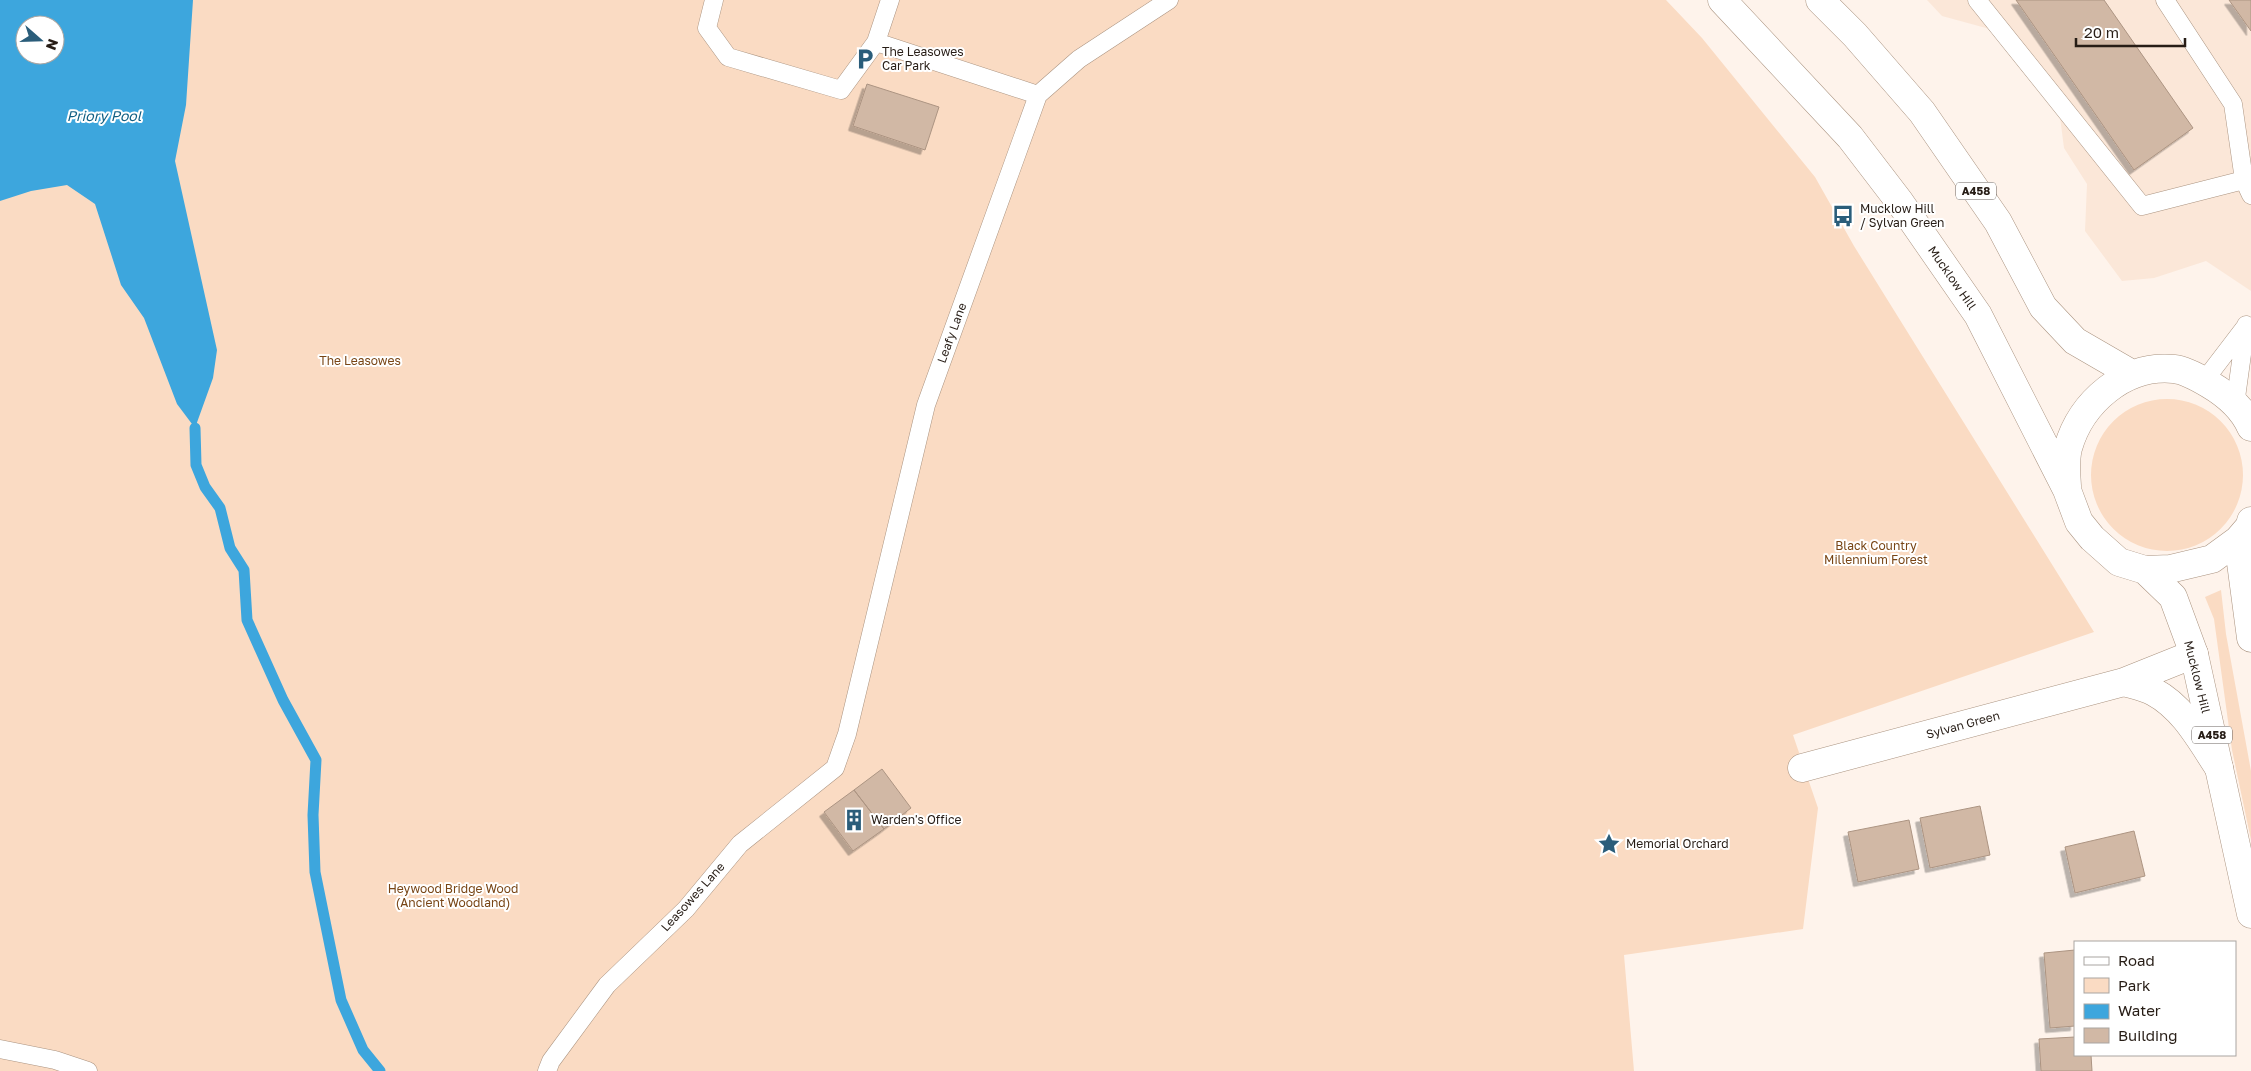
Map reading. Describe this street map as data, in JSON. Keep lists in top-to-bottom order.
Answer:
{
  "streets": {
    "main road": ["A458", "Mucklow Hill", "Sylvan Green"],
    "lane": ["Leafy Lane", "Leasowes Lane"]
  },
  "crossings": [
    ["A458", "Mucklow Hill"],
    ["Mucklow Hill", "Sylvan Green"],
    ["Leafy Lane", "Leasowes Lane"]
  ],
  "water": ["Priory Pool"],
  "parks": ["The Leasowes", "Black Country Millennium Forest", "Heywood Bridge Wood (Ancient Woodland)"],
  "places": {
    "parking": ["The Leasowes Car Park"],
    "bus stop": ["Mucklow Hill / Sylvan Green"],
    "building": ["Warden's Office"],
    "place": ["Memorial Orchard"]
  },
  "legend": [
    "Road",
    "Park",
    "Water",
    "Building"
  ],
  "scale_bar": "20 m",
  "north": "right"
}
